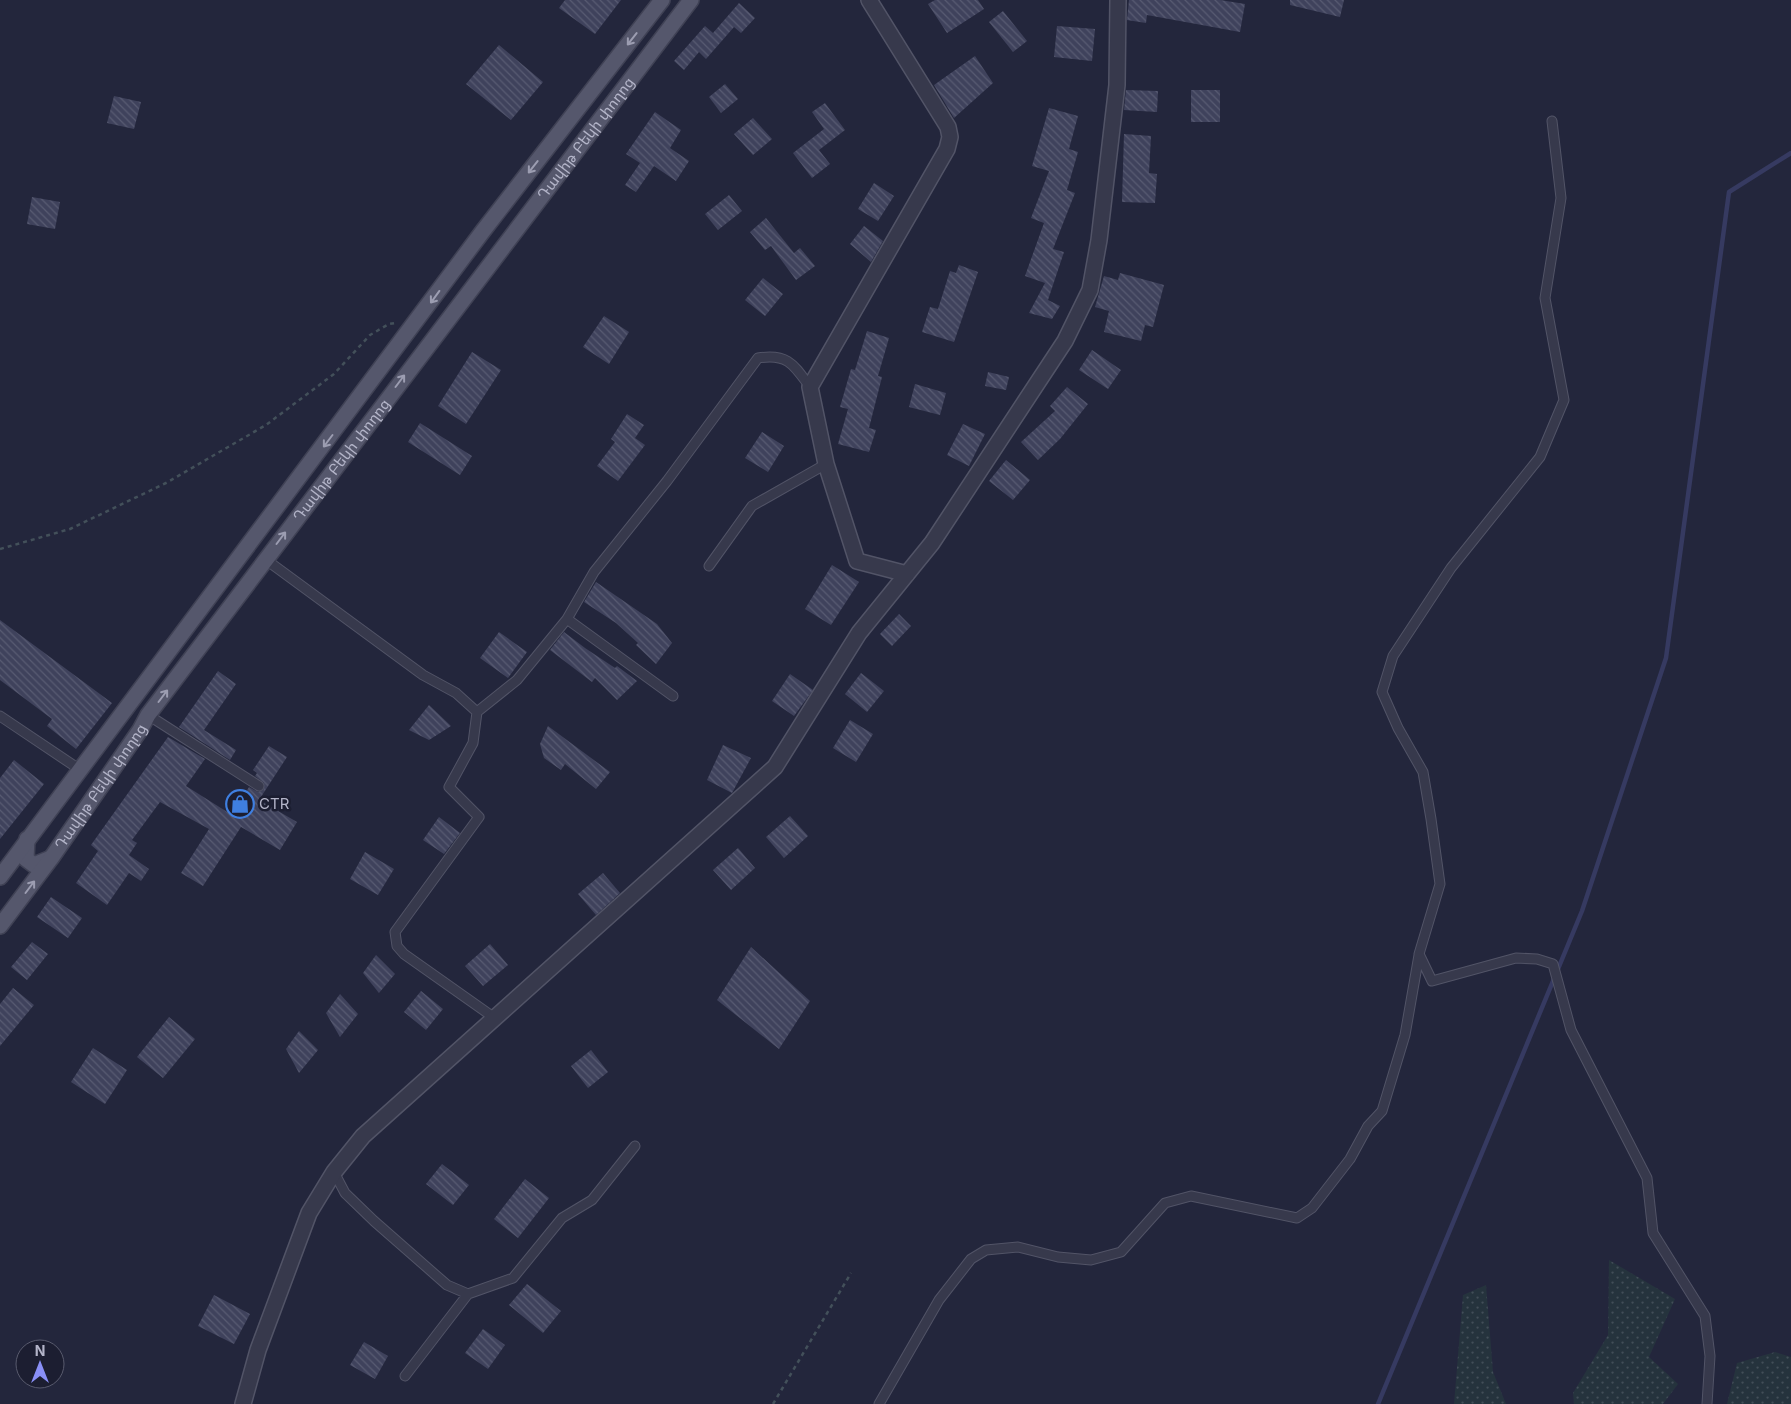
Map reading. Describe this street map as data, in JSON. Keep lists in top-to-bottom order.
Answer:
{
  "streets": {
    "main road": ["Դավիթ Բեկի փողոց"]
  },
  "places": {
    "shop": ["CTR"]
  },
  "north": "top"
}
